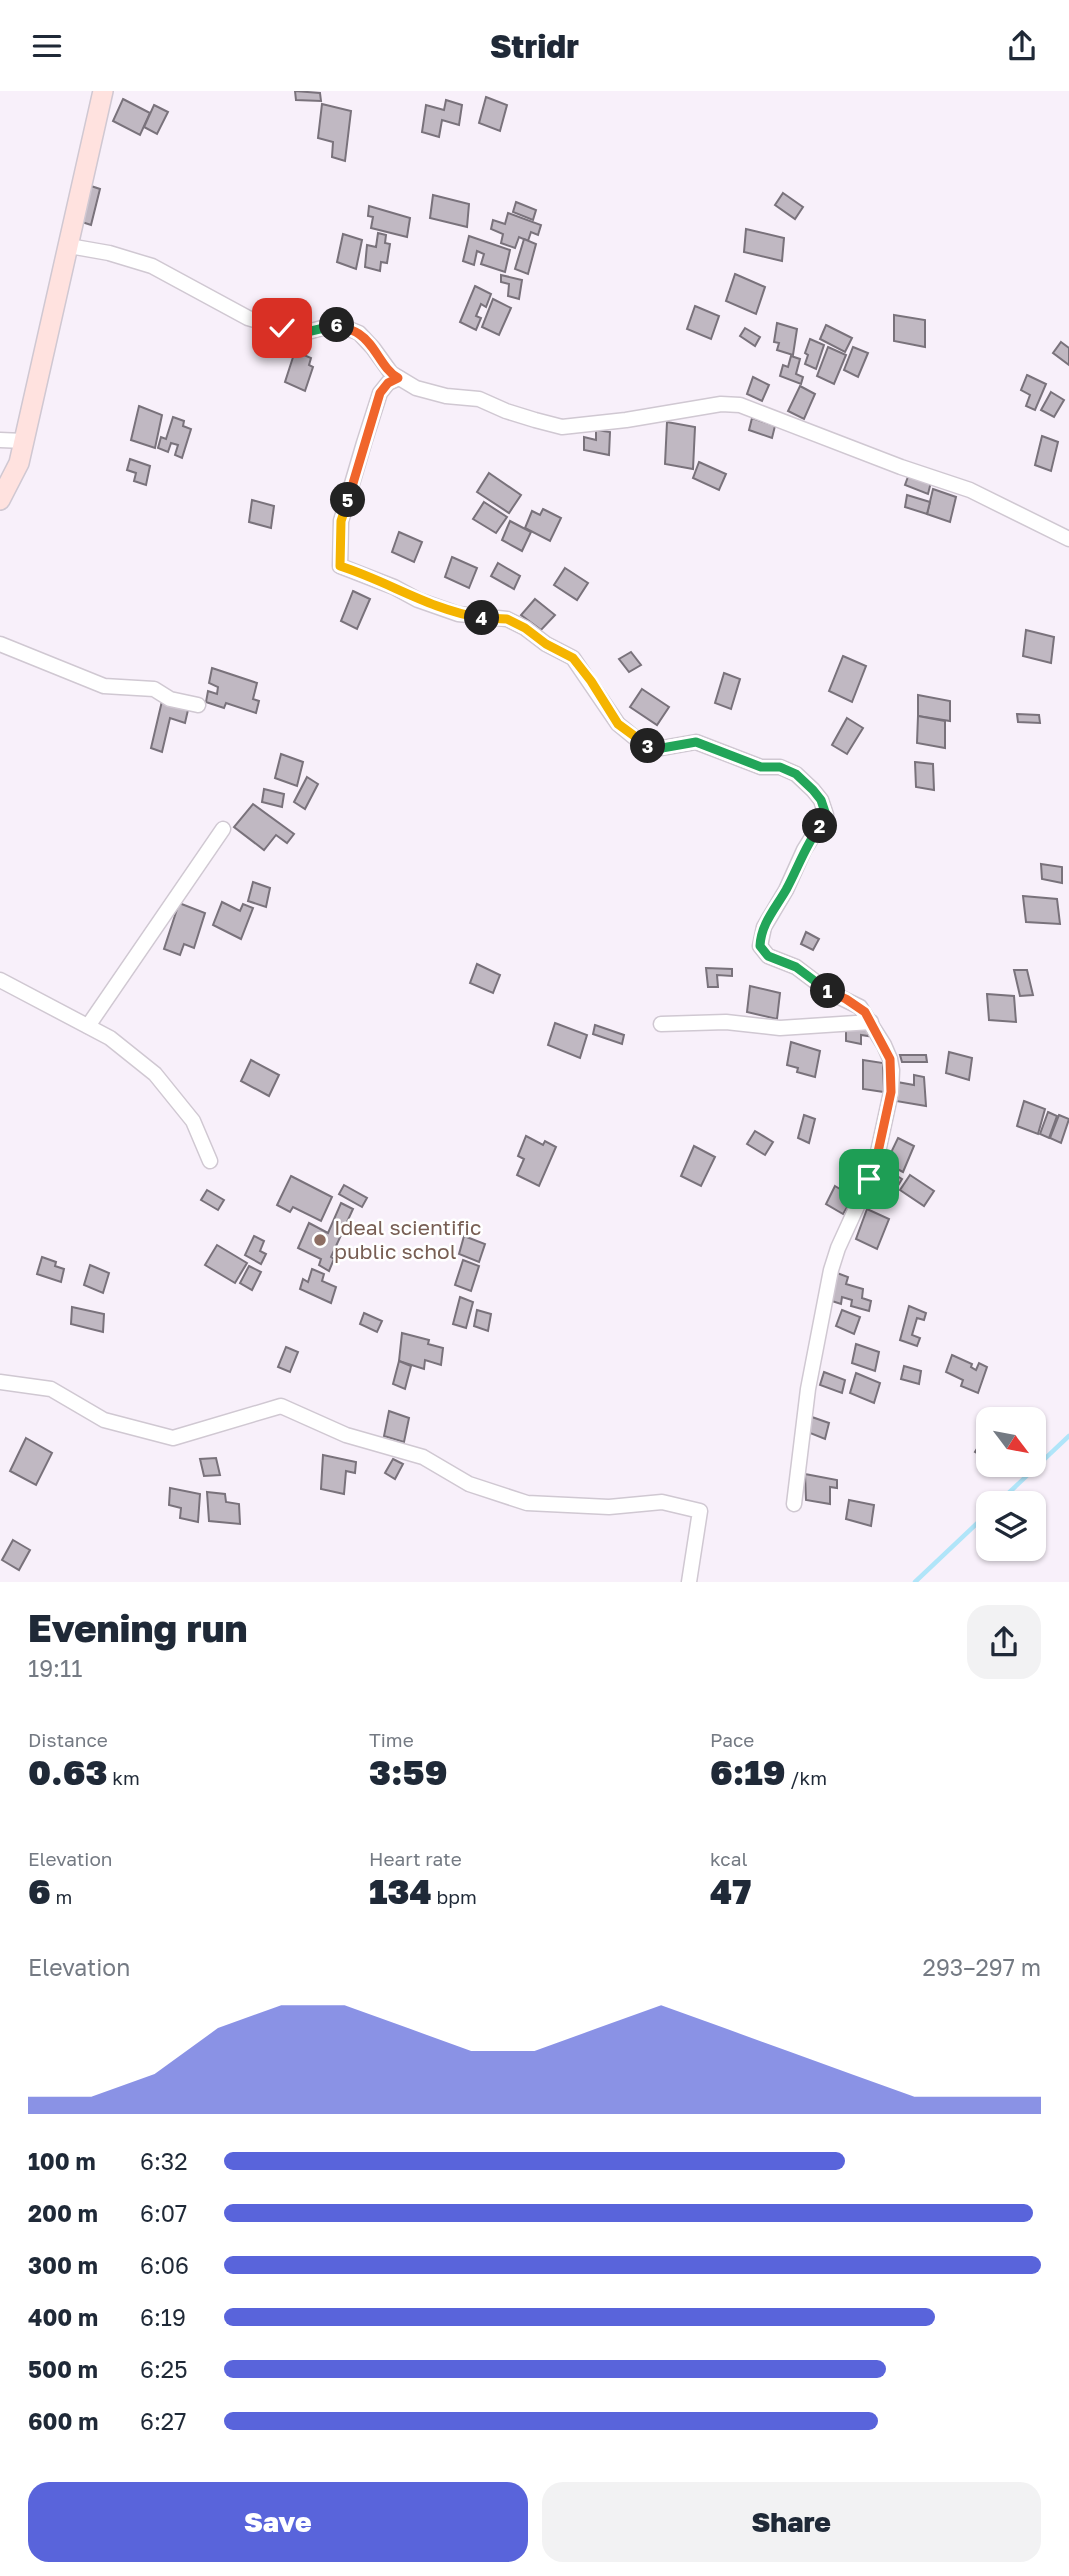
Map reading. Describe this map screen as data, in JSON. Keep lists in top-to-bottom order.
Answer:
{
  "places": ["Ideal scientific public schol"],
  "north": "bottom right",
  "page": {
    "header": "Stridr",
    "pins": [
      "6",
      "5",
      "4",
      "3",
      "2",
      "1"
    ],
    "heading": ["Evening run", "19:11"],
    "stats": [
      ["Distance", "0.63 km"],
      ["Time", "3:59"],
      ["Pace", "6:19 /km"],
      ["Elevation", "6 m"],
      ["Heart rate", "134 bpm"],
      ["kcal", "47"]
    ],
    "chart": ["Elevation", "293–297 m"],
    "list": [
      {
        "name": "100 m",
        "note": "6:32"
      },
      {
        "name": "200 m",
        "note": "6:07"
      },
      {
        "name": "300 m",
        "note": "6:06"
      },
      {
        "name": "400 m",
        "note": "6:19"
      },
      {
        "name": "500 m",
        "note": "6:25"
      },
      {
        "name": "600 m",
        "note": "6:27"
      }
    ],
    "buttons": ["Save", "Share"]
  }
}
